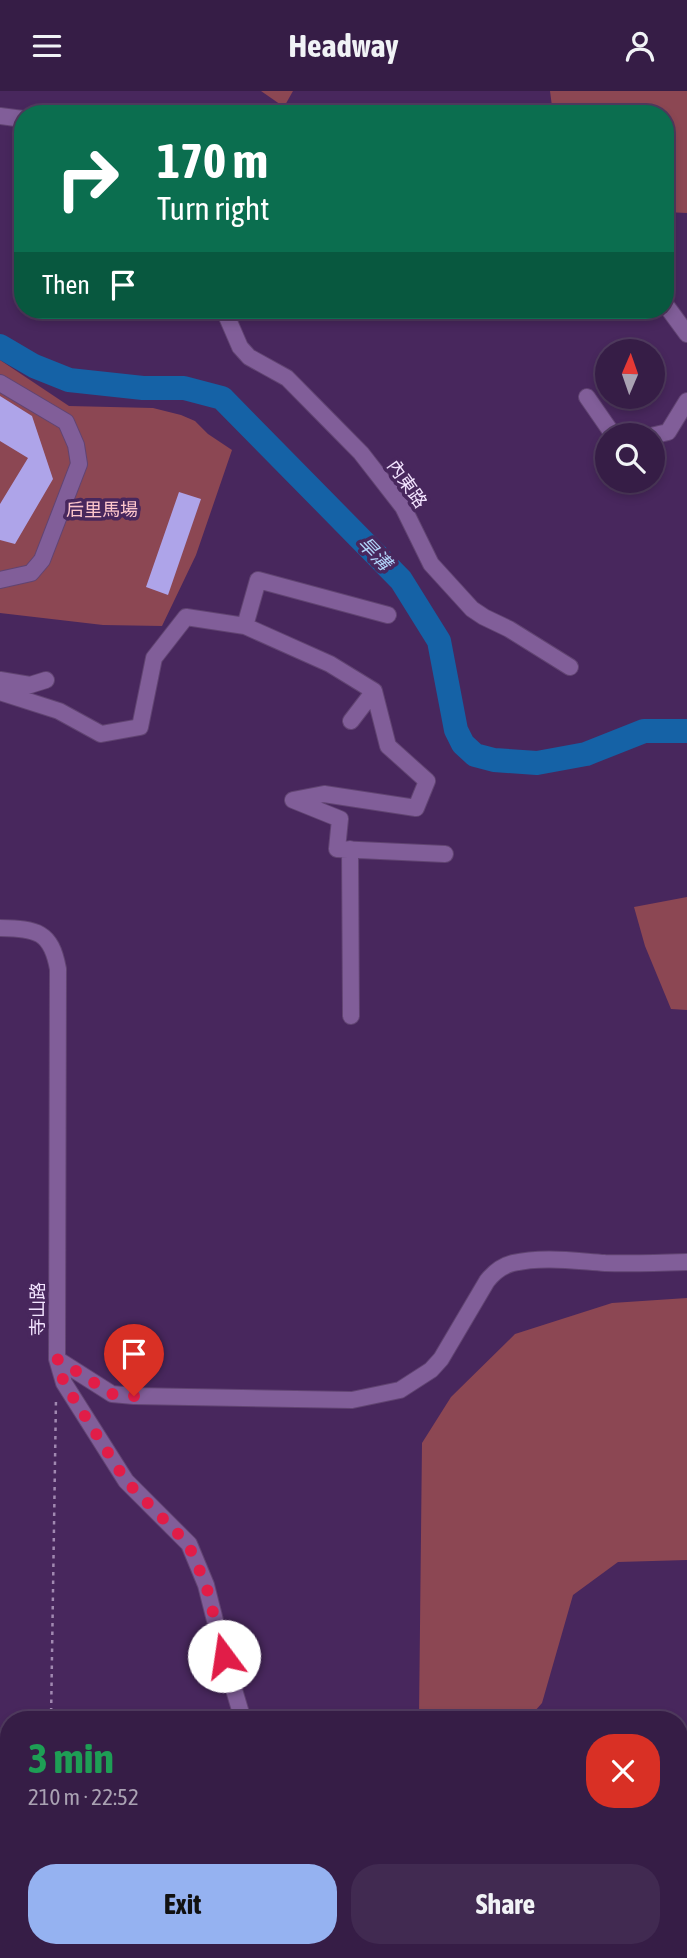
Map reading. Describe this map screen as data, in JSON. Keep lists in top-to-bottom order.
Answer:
{
  "streets": {
    "street": ["內東路", "寺山路"]
  },
  "water": ["旱溝"],
  "parks": ["后里馬場"],
  "north": "top",
  "page": {
    "header": "Headway",
    "turn": ["170 m", "Turn right"],
    "then": "Then",
    "heading": ["3 min", "210 m · 22:52"],
    "buttons": ["Exit", "Share"]
  }
}
